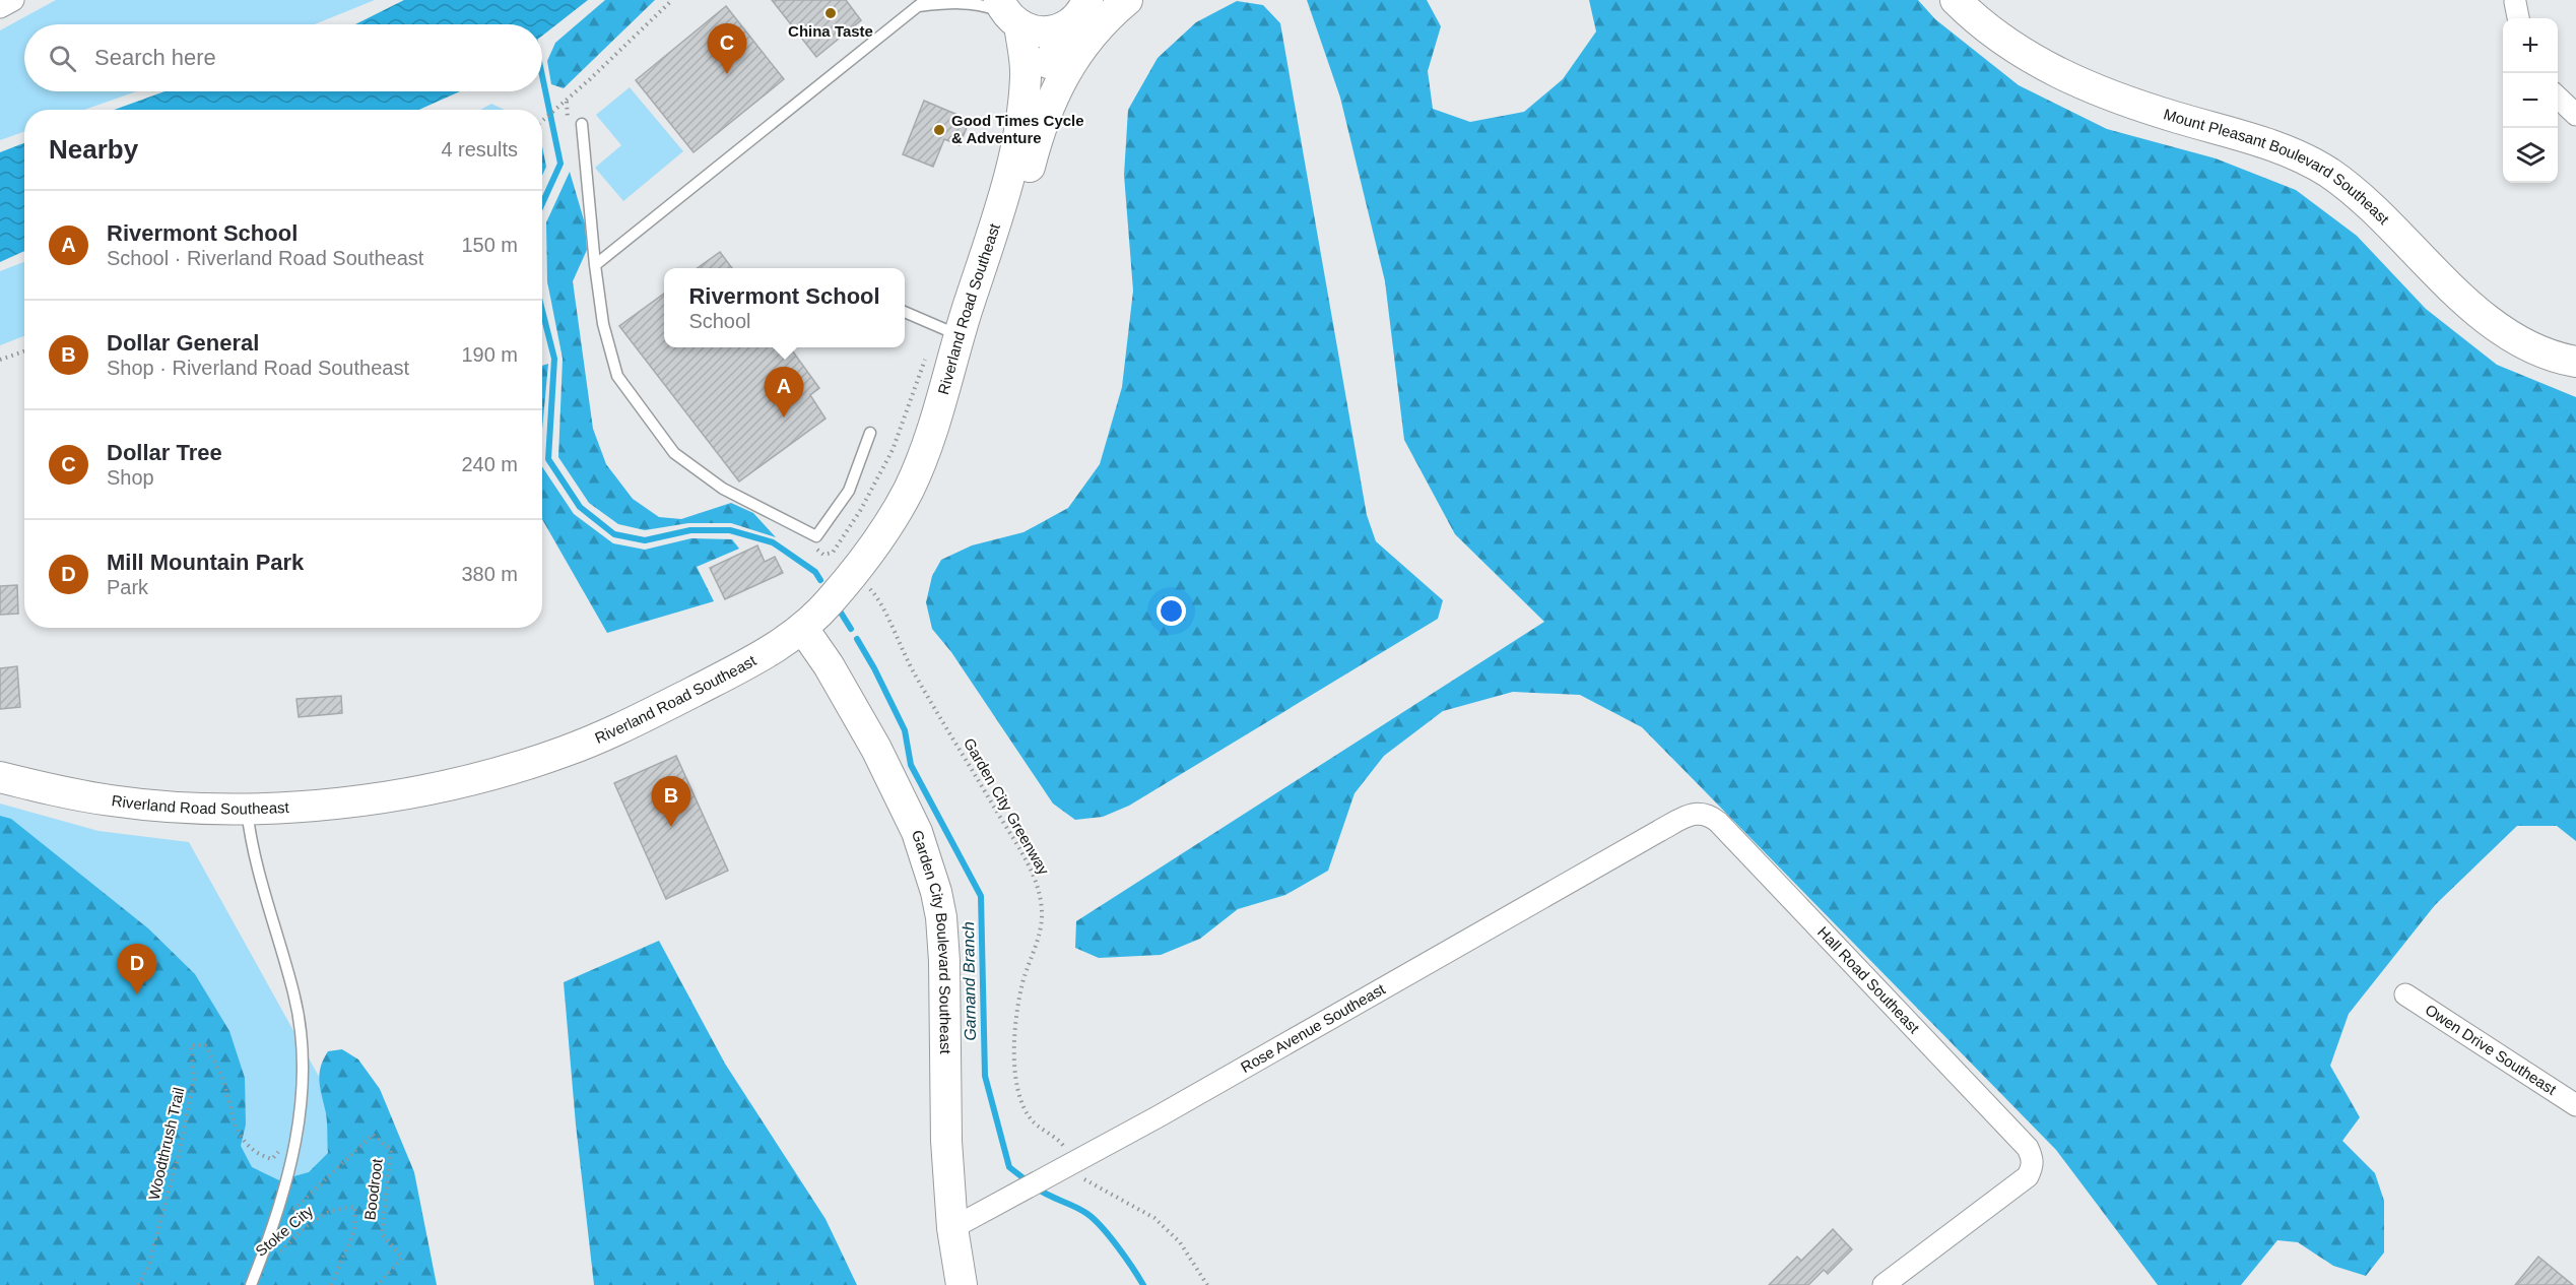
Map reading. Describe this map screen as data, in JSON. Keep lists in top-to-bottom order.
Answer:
{
  "streets": {
    "main road": ["Mount Pleasant Boulevard Southeast", "Riverland Road Southeast", "Garden City Boulevard Southeast"],
    "street": ["Hall Road Southeast", "Rose Avenue Southeast", "Owen Drive Southeast"],
    "path": [
      "Garden City Greenway",
      "Woodthrush Trail",
      "Boodroot",
      "Stoke City"
    ]
  },
  "crossings": [
    ["Riverland Road Southeast", "Garden City Boulevard Southeast"],
    ["Garden City Boulevard Southeast", "Rose Avenue Southeast"],
    ["Hall Road Southeast", "Rose Avenue Southeast"]
  ],
  "water": ["Garnand Branch"],
  "places": ["China Taste", "Good Times Cycle & Adventure"],
  "page": {
    "map_buttons": ["+", "−"],
    "pins": [
      "C",
      "A",
      "B",
      "D"
    ],
    "search": "Search here",
    "heading": ["Nearby", "4 results"],
    "list": [
      {
        "mark": "A",
        "name": "Rivermont School",
        "note": "School · Riverland Road Southeast",
        "value": "150 m"
      },
      {
        "mark": "B",
        "name": "Dollar General",
        "note": "Shop · Riverland Road Southeast",
        "value": "190 m"
      },
      {
        "mark": "C",
        "name": "Dollar Tree",
        "note": "Shop",
        "value": "240 m"
      },
      {
        "mark": "D",
        "name": "Mill Mountain Park",
        "note": "Park",
        "value": "380 m"
      }
    ],
    "popup": ["Rivermont School", "School"]
  }
}
